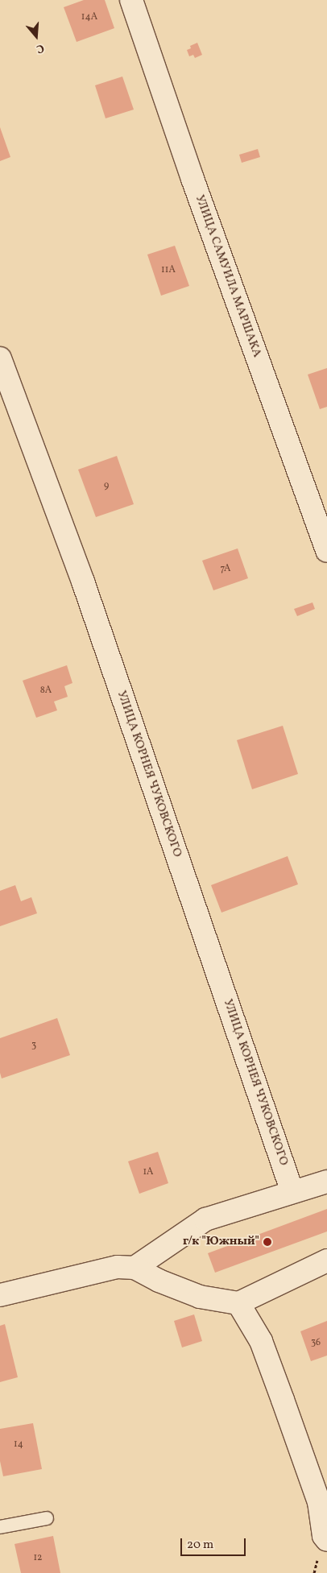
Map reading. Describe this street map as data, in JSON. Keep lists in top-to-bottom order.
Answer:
{
  "streets": {
    "street": ["УЛИЦА САМУИЛА МАРШАКА", "УЛИЦА КОРНЕЯ ЧУКОВСКОГО"]
  },
  "places": ["г/к \"Южный\""],
  "house_numbers": [
    "14А",
    "11А",
    "9",
    "7А",
    "8А",
    "3",
    "1А",
    "36",
    "14",
    "12"
  ],
  "scale_bar": "20 m",
  "north": "bottom"
}
